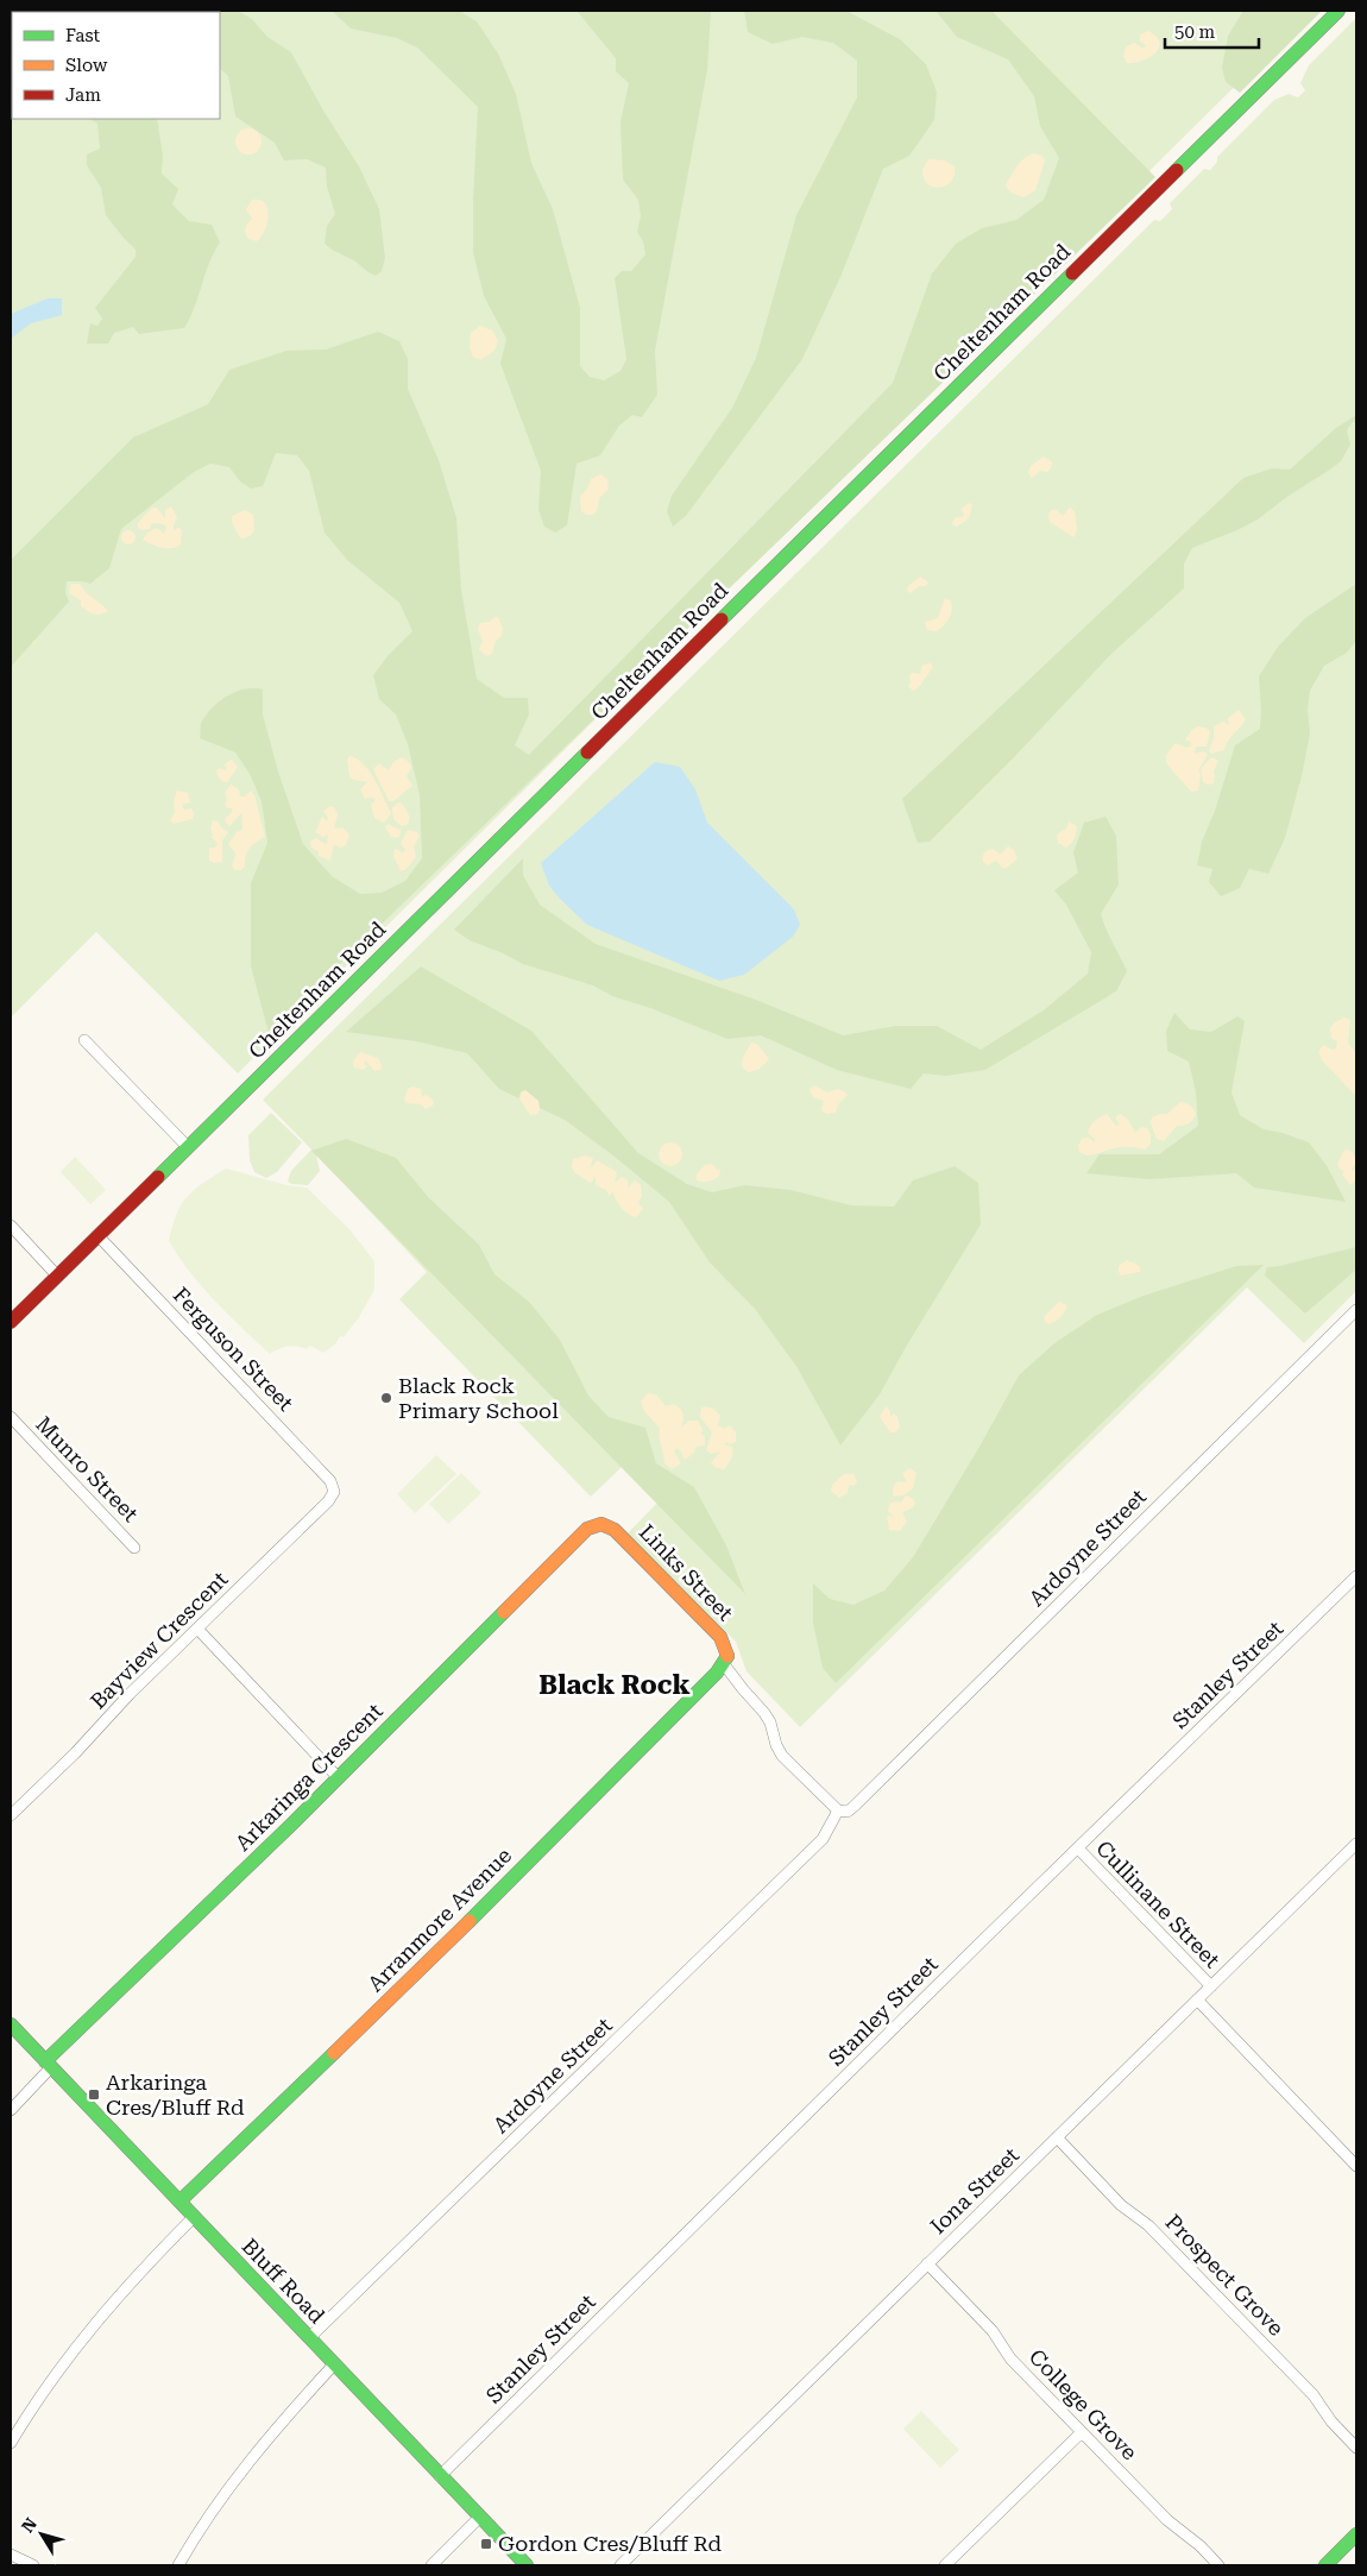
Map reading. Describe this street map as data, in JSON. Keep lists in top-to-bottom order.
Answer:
{
  "streets": {
    "street": [
      "Cheltenham Road",
      "Ferguson Street",
      "Munro Street",
      "Ardoyne Street",
      "Links Street",
      "Bayview Crescent",
      "Stanley Street",
      "Arkaringa Crescent",
      "Cullinane Street",
      "Arranmore Avenue",
      "Iona Street",
      "Prospect Grove",
      "Bluff Road",
      "College Grove"
    ]
  },
  "crossings": [
    ["Cheltenham Road", "Ferguson Street"],
    ["Ferguson Street", "Bayview Crescent"],
    ["Ardoyne Street", "Bluff Road"],
    ["Links Street", "Arkaringa Crescent"],
    ["Links Street", "Arranmore Avenue"],
    ["Stanley Street", "Cullinane Street"],
    ["Stanley Street", "Bluff Road"],
    ["Arkaringa Crescent", "Bluff Road"],
    ["Cullinane Street", "Iona Street"],
    ["Arranmore Avenue", "Bluff Road"],
    ["Iona Street", "Prospect Grove"],
    ["Iona Street", "College Grove"]
  ],
  "districts": ["Black Rock"],
  "places": {
    "other": ["Black Rock Primary School"],
    "transit": ["Arkaringa Cres/Bluff Rd", "Gordon Cres/Bluff Rd"]
  },
  "legend": ["Fast", "Slow", "Jam"],
  "scale_bar": "50 m",
  "north": "top left"
}
